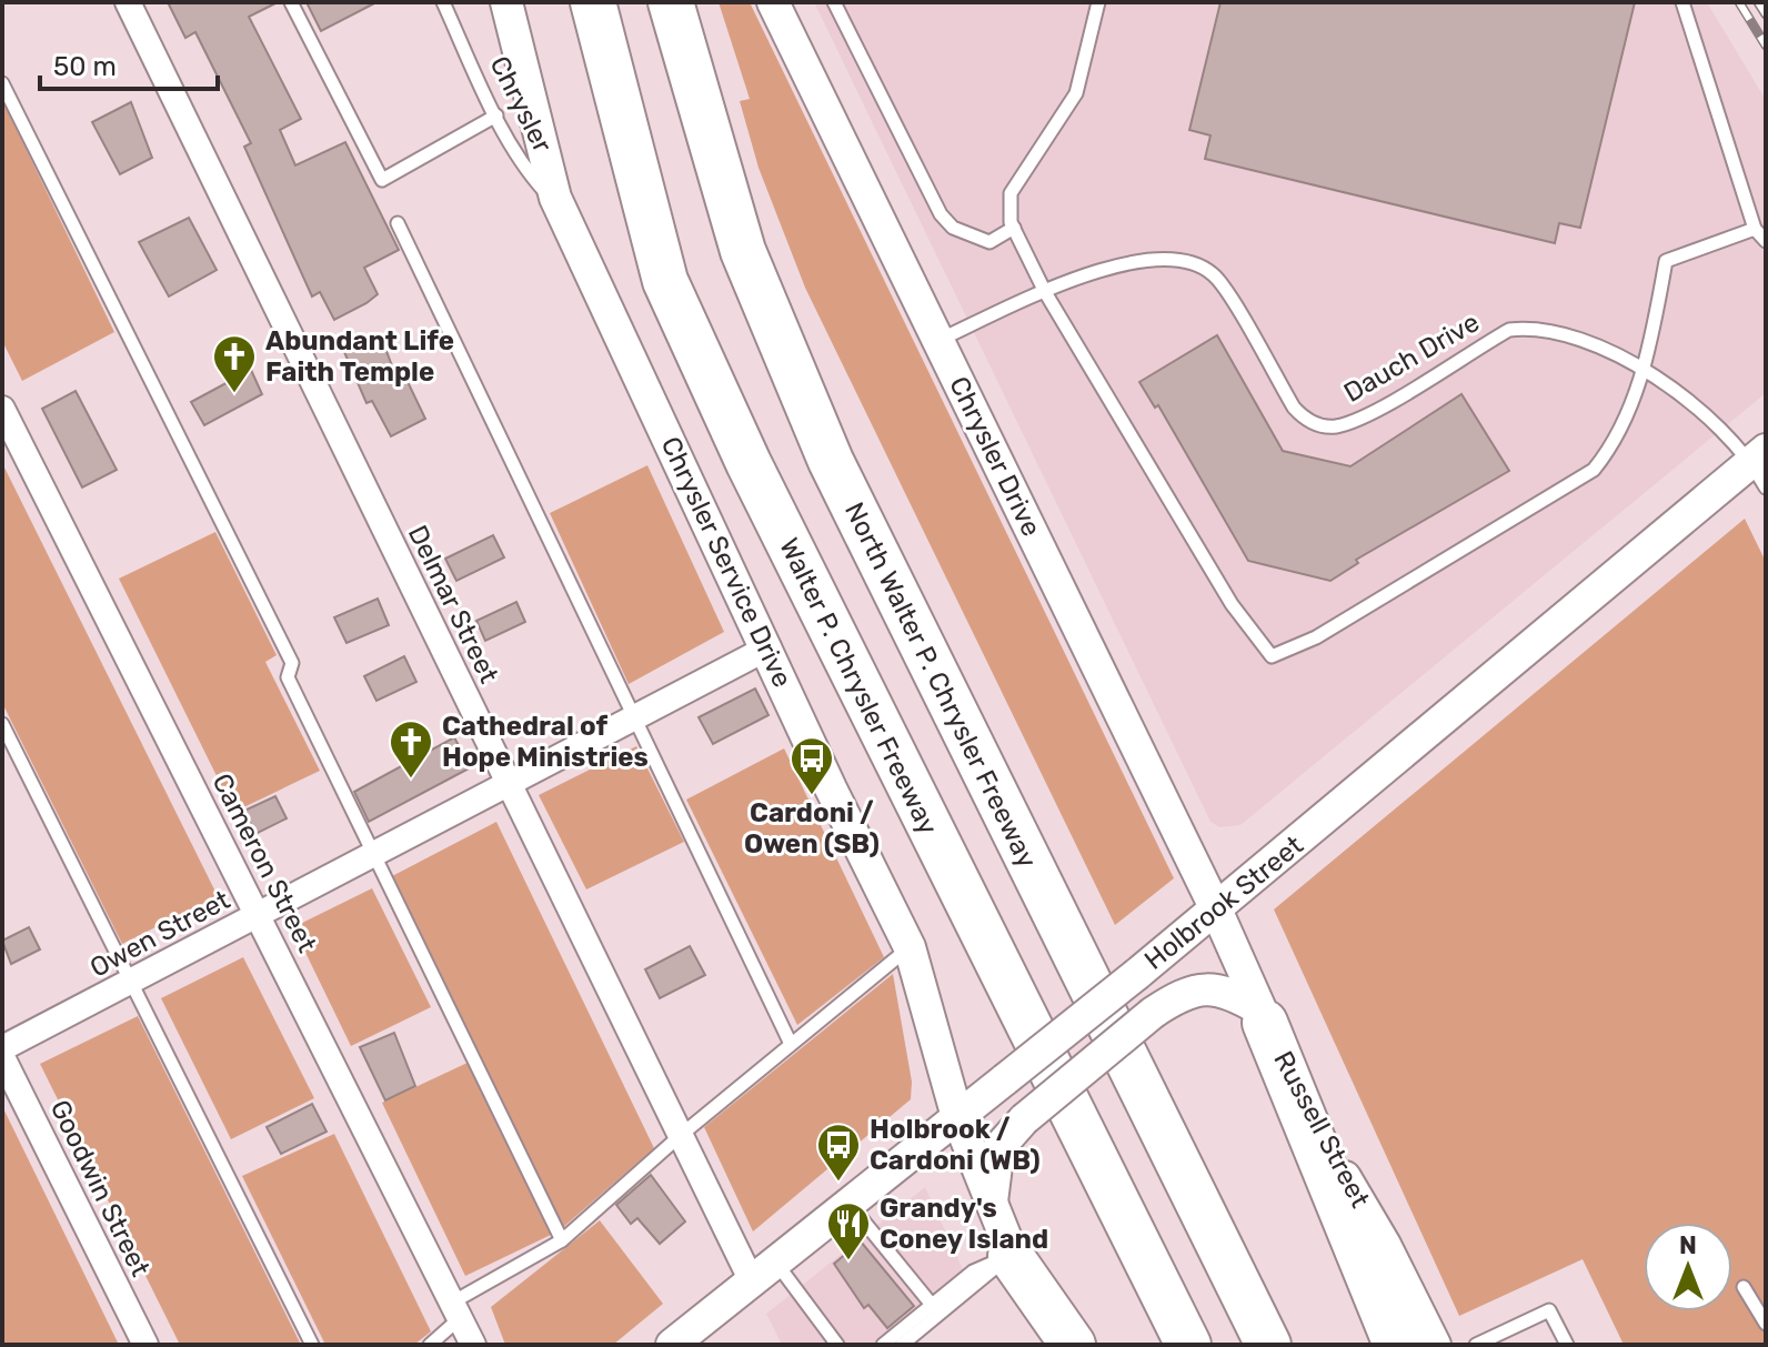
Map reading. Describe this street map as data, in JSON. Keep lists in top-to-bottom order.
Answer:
{
  "streets": {
    "highway": ["North Walter P. Chrysler Freeway", "Walter P. Chrysler Freeway"],
    "street": [
      "Chrysler Drive",
      "Chrysler Service Drive",
      "Delmar Street",
      "Cameron Street",
      "Holbrook Street",
      "Owen Street",
      "Russell Street",
      "Goodwin Street"
    ],
    "lane": ["Chrysler", "Dauch Drive"]
  },
  "crossings": [
    ["Chrysler", "Chrysler Service Drive"],
    ["Dauch Drive", "Chrysler Drive"],
    ["Dauch Drive", "Holbrook Street"],
    ["Chrysler Drive", "Holbrook Street"],
    ["Chrysler Drive", "Russell Street"],
    ["Chrysler Service Drive", "Holbrook Street"],
    ["Chrysler Service Drive", "Owen Street"],
    ["Delmar Street", "Holbrook Street"],
    ["Delmar Street", "Owen Street"],
    ["Cameron Street", "Owen Street"],
    ["Holbrook Street", "Russell Street"]
  ],
  "places": {
    "church": ["Abundant Life Faith Temple", "Cathedral of Hope Ministries"],
    "bus stop": ["Cardoni / Owen (SB)", "Holbrook / Cardoni (WB)"],
    "restaurant": ["Grandy's Coney Island"]
  },
  "scale_bar": "50 m",
  "north": "top"
}
